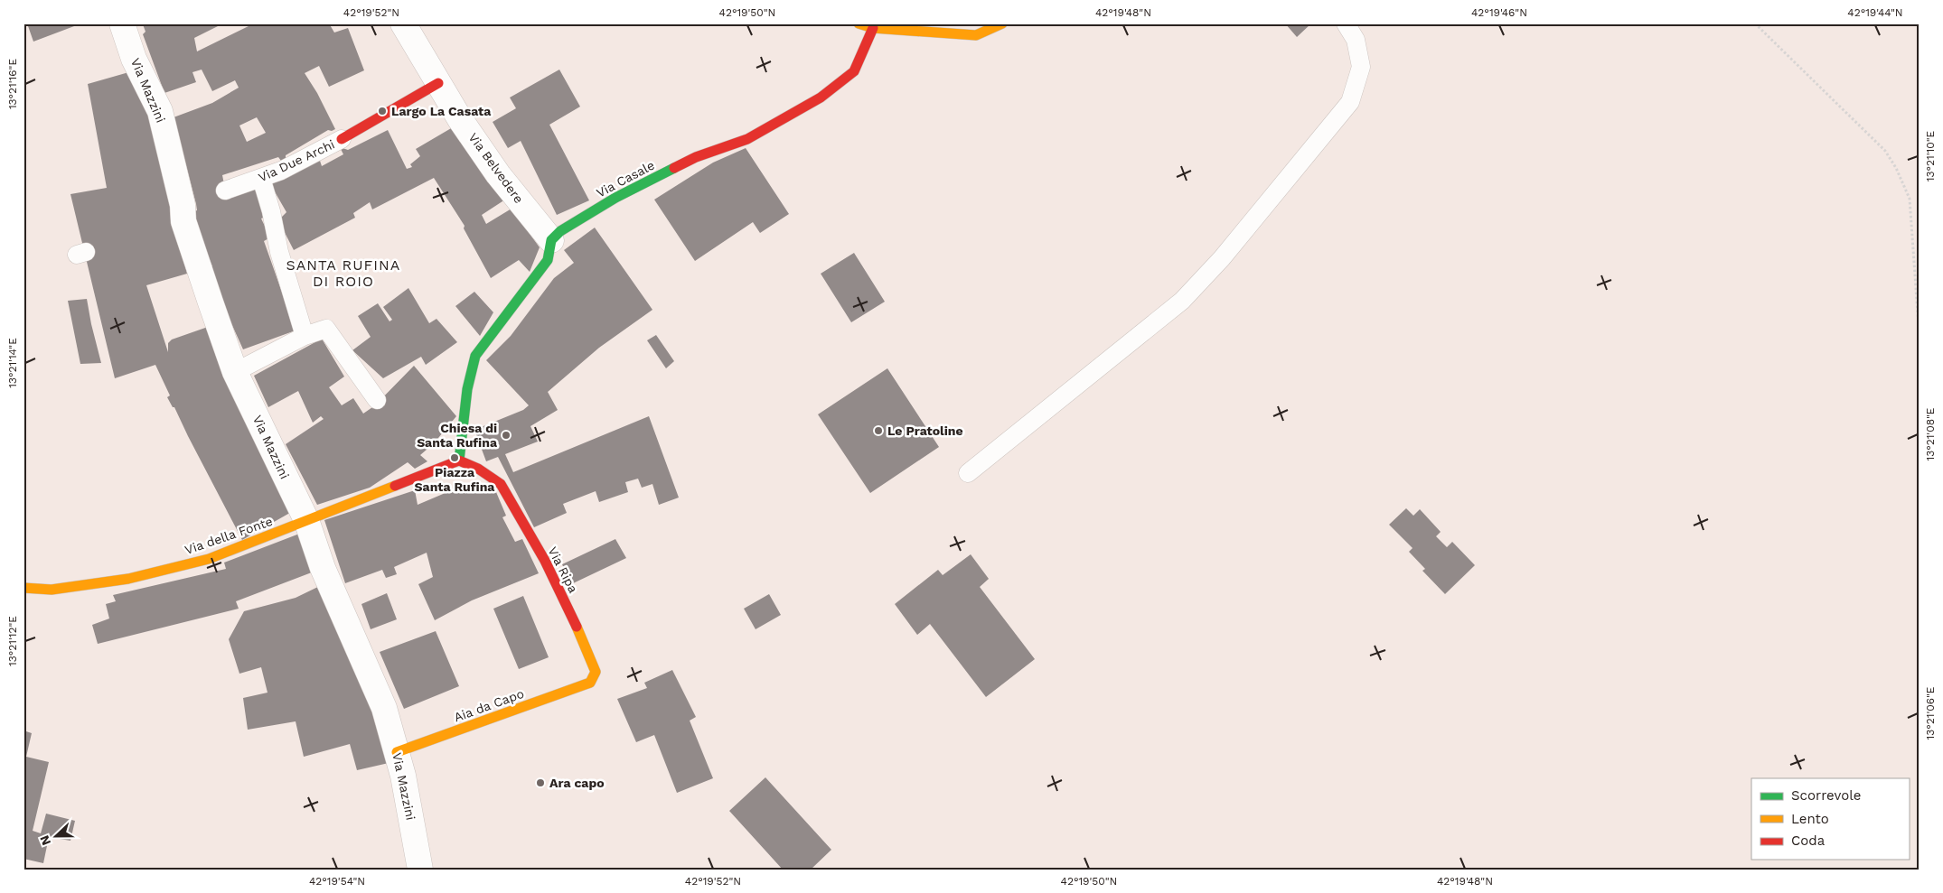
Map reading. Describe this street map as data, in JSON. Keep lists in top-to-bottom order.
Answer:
{
  "streets": {
    "street": [
      "Via Mazzini",
      "Via Belvedere",
      "Via Casale",
      "Via della Fonte",
      "Via Ripa",
      "Aia da Capo"
    ],
    "lane": ["Via Due Archi"]
  },
  "crossings": [
    ["Via Mazzini", "Via della Fonte"],
    ["Via Mazzini", "Aia da Capo"],
    ["Via Belvedere", "Via Casale"],
    ["Via della Fonte", "Via Ripa"],
    ["Via Ripa", "Aia da Capo"]
  ],
  "districts": ["SANTA RUFINA DI ROIO"],
  "places": [
    "Largo La Casata",
    "Le Pratoline",
    "Chiesa di Santa Rufina",
    "Piazza Santa Rufina",
    "Ara capo"
  ],
  "legend": ["Scorrevole", "Lento", "Coda"],
  "north": "left",
  "coordinates": [
    "42°19'52\"N",
    "42°19'50\"N",
    "42°19'48\"N",
    "42°19'46\"N",
    "42°19'44\"N",
    "13°21'16\"E",
    "13°21'10\"E",
    "13°21'14\"E",
    "13°21'08\"E",
    "13°21'12\"E",
    "13°21'06\"E",
    "42°19'54\"N"
  ]
}
